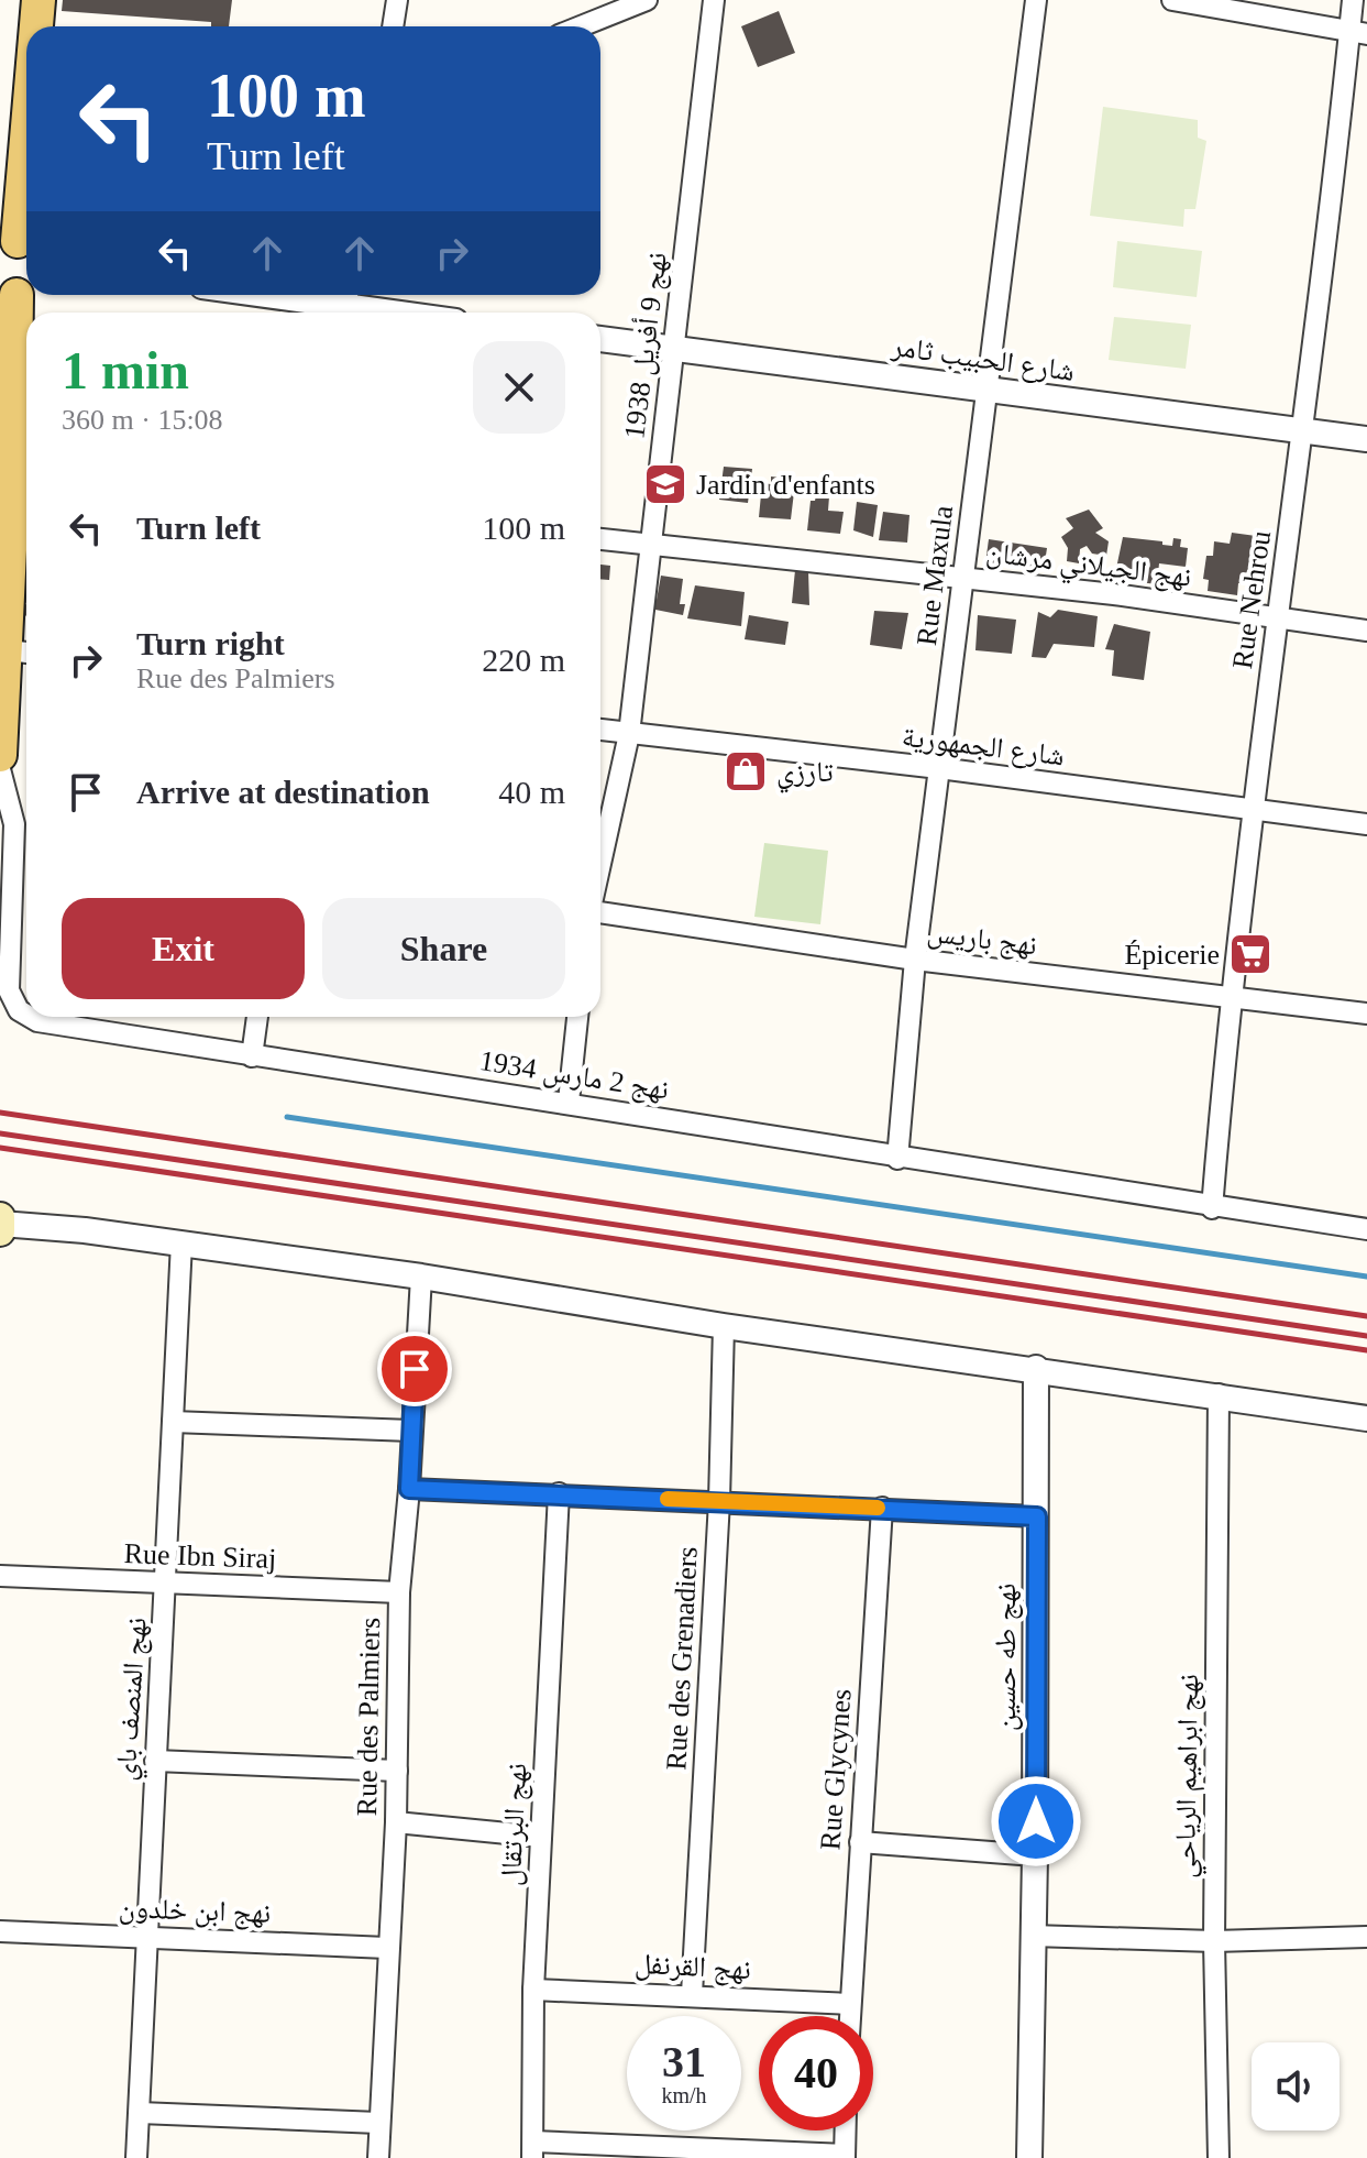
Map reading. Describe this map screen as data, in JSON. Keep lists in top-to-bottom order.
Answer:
{
  "streets": {
    "street": [
      "نهج 9 أفريل 1938",
      "شارع الحبيب ثامر",
      "نهج الجيلاني مرشان",
      "Rue Maxula",
      "Rue Nehrou",
      "شارع الجمهورية",
      "نهج باريس",
      "نهج 2 مارس 1934",
      "Rue Ibn Siraj",
      "نهج طه حسين",
      "Rue des Grenadiers",
      "نهج المنصف باي",
      "Rue des Palmiers",
      "Rue Glycynes",
      "نهج ابراهيم الرياحي",
      "نهج البرتقال",
      "نهج ابن خلدون",
      "نهج القرنفل"
    ]
  },
  "crossings": [
    ["نهج 9 أفريل 1938", "شارع الحبيب ثامر"],
    ["نهج 9 أفريل 1938", "نهج الجيلاني مرشان"],
    ["نهج 9 أفريل 1938", "شارع الجمهورية"],
    ["شارع الحبيب ثامر", "Rue Maxula"],
    ["شارع الحبيب ثامر", "Rue Nehrou"],
    ["نهج الجيلاني مرشان", "Rue Maxula"],
    ["نهج الجيلاني مرشان", "Rue Nehrou"],
    ["Rue Maxula", "شارع الجمهورية"],
    ["Rue Maxula", "نهج باريس"],
    ["Rue Maxula", "نهج 2 مارس 1934"],
    ["Rue Nehrou", "شارع الجمهورية"],
    ["Rue Nehrou", "نهج باريس"],
    ["Rue Nehrou", "نهج 2 مارس 1934"],
    ["Rue Ibn Siraj", "نهج المنصف باي"],
    ["Rue Ibn Siraj", "Rue des Palmiers"],
    ["Rue des Grenadiers", "نهج القرنفل"],
    ["نهج المنصف باي", "نهج ابن خلدون"],
    ["Rue des Palmiers", "نهج ابن خلدون"],
    ["Rue Glycynes", "نهج القرنفل"],
    ["نهج البرتقال", "نهج القرنفل"]
  ],
  "places": {
    "school or university": ["Jardin d'enfants"],
    "shop": ["تارزي"],
    "supermarket": ["Épicerie"]
  },
  "page": {
    "turn": ["100 m", "Turn left"],
    "heading": ["1 min", "360 m · 15:08"],
    "list": [
      {
        "name": "Turn left",
        "value": "100 m"
      },
      {
        "name": "Turn right",
        "note": "Rue des Palmiers",
        "value": "220 m"
      },
      {
        "name": "Arrive at destination",
        "value": "40 m"
      }
    ],
    "buttons": ["Exit", "Share"],
    "speed": "31 km/h",
    "limit": "40"
  }
}
